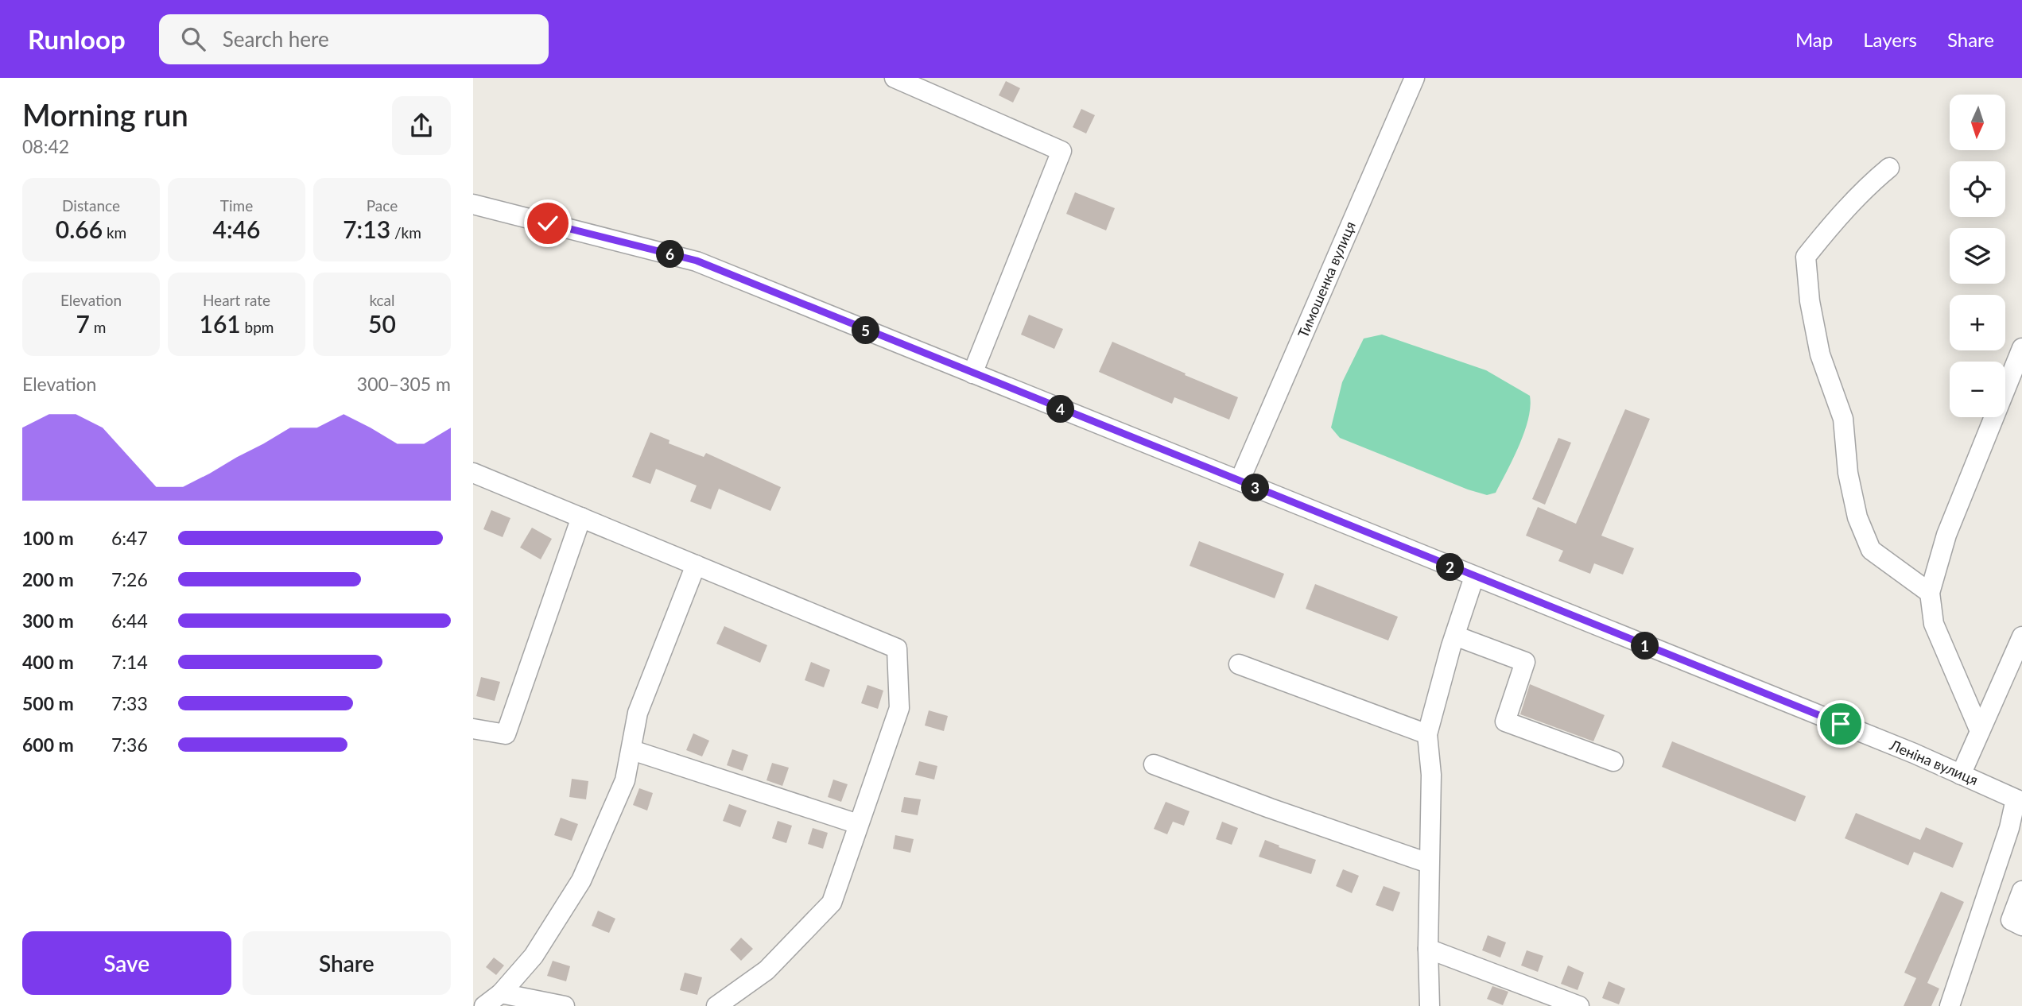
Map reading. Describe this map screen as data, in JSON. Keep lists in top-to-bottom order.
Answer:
{
  "streets": {
    "street": ["Тимошенка вулиця", "Леніна вулиця"]
  },
  "crossings": [
    ["Тимошенка вулиця", "Леніна вулиця"]
  ],
  "north": "bottom",
  "page": {
    "header": "Runloop",
    "search": "Search here",
    "nav": ["Map", "Layers", "Share"],
    "heading": ["Morning run", "08:42"],
    "map_buttons": ["+", "−"],
    "stats": [
      ["Distance", "0.66 km"],
      ["Time", "4:46"],
      ["Pace", "7:13 /km"],
      ["Elevation", "7 m"],
      ["Heart rate", "161 bpm"],
      ["kcal", "50"]
    ],
    "pins": [
      "6",
      "5",
      "4",
      "3",
      "2",
      "1"
    ],
    "chart": ["Elevation", "300–305 m"],
    "list": [
      {
        "name": "100 m",
        "note": "6:47"
      },
      {
        "name": "200 m",
        "note": "7:26"
      },
      {
        "name": "300 m",
        "note": "6:44"
      },
      {
        "name": "400 m",
        "note": "7:14"
      },
      {
        "name": "500 m",
        "note": "7:33"
      },
      {
        "name": "600 m",
        "note": "7:36"
      }
    ],
    "buttons": ["Save", "Share"]
  }
}
